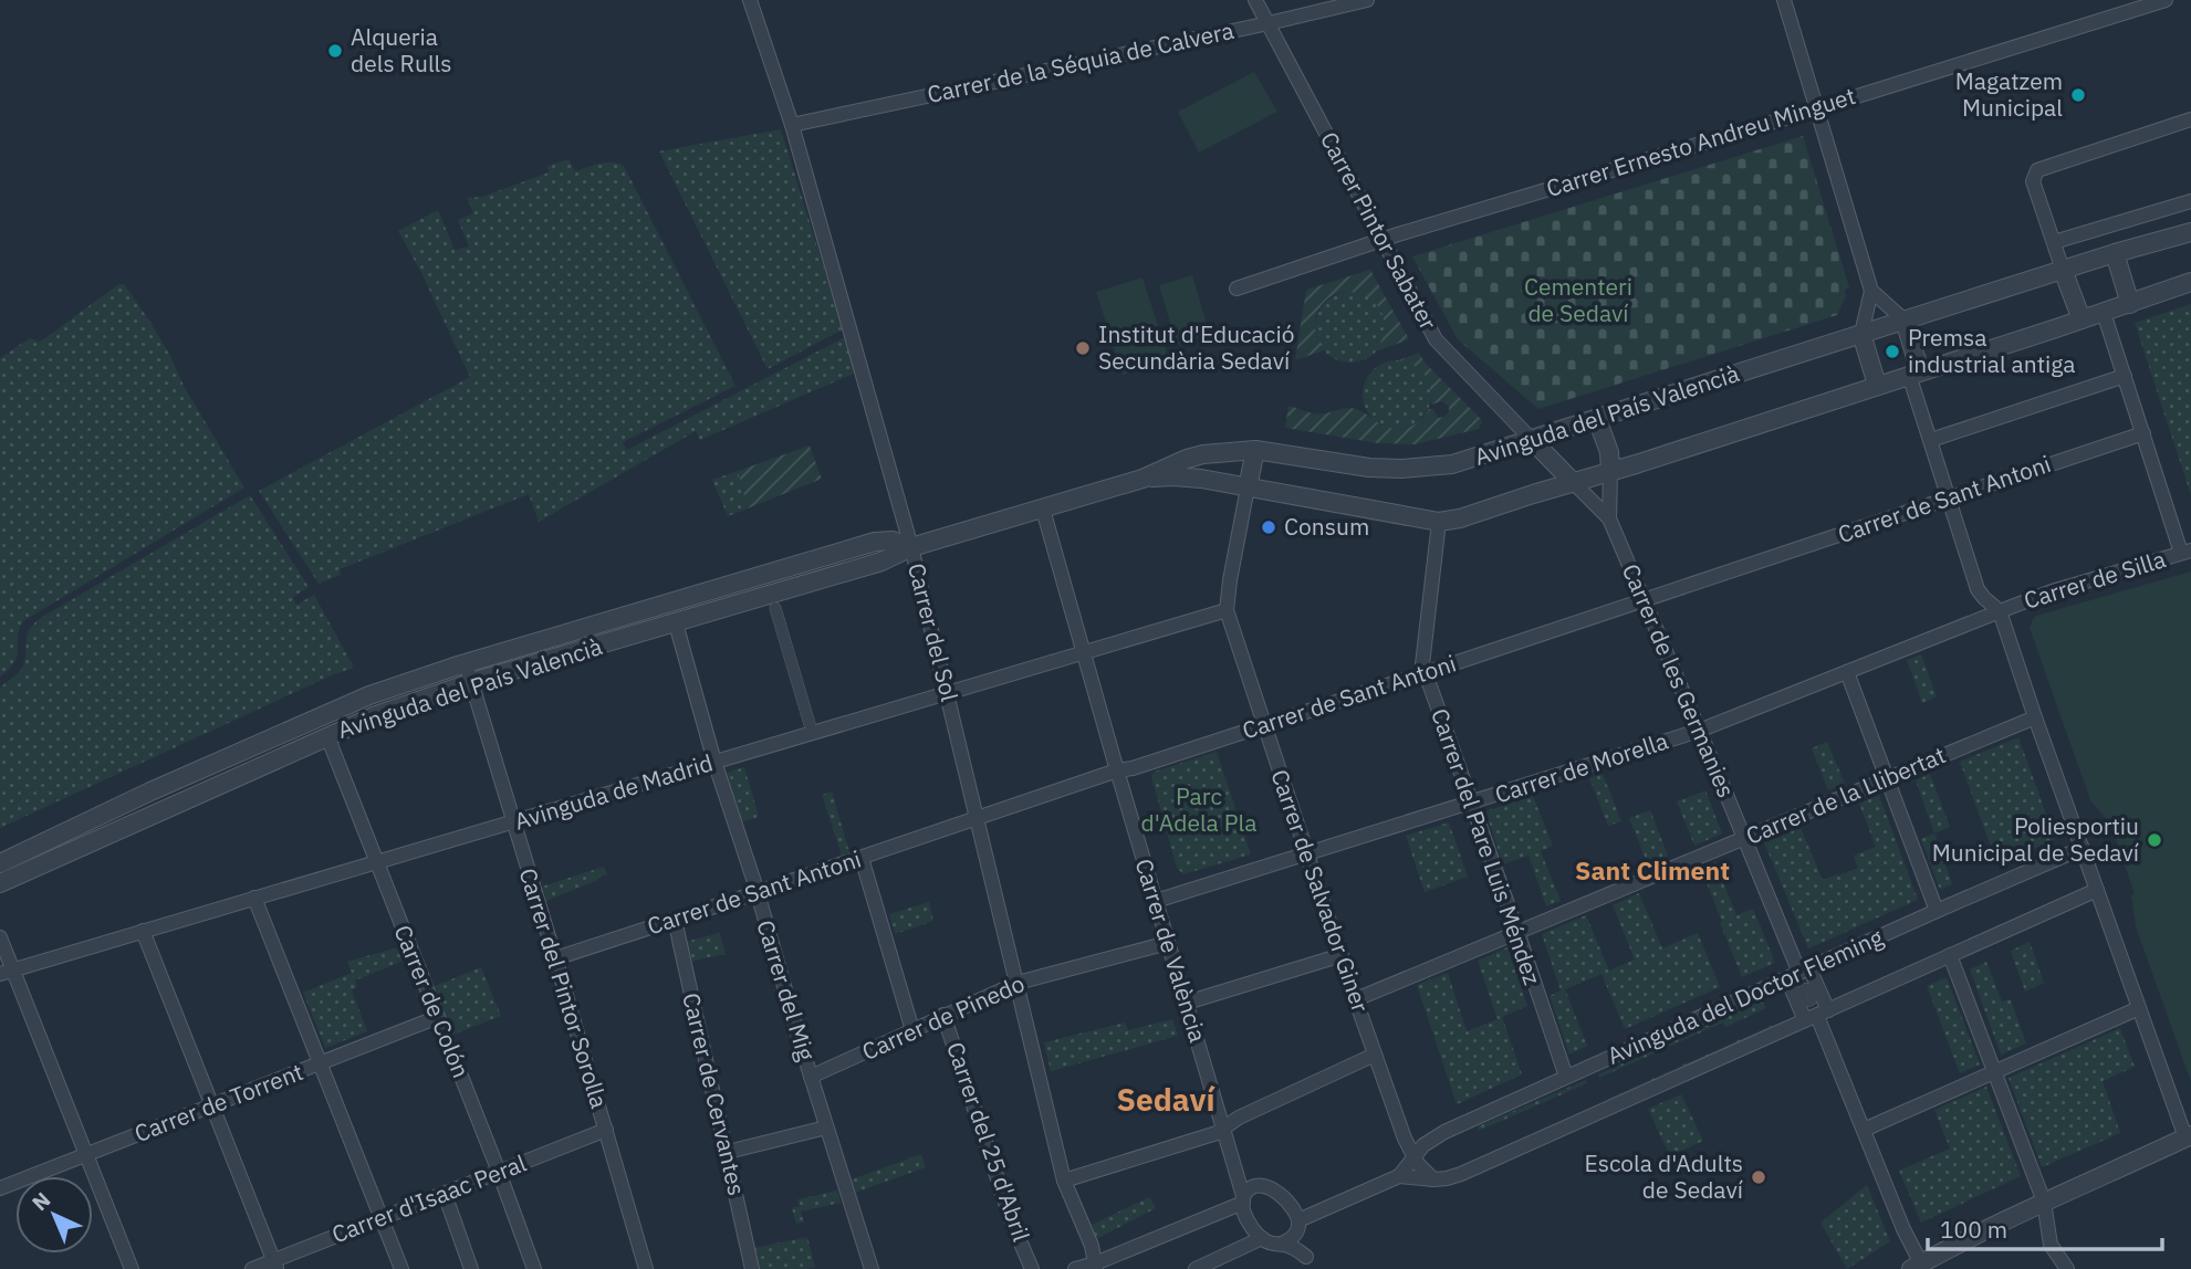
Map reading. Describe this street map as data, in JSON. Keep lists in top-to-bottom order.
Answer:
{
  "streets": {
    "street": [
      "Carrer de la Séquia de Calvera",
      "Carrer Ernesto Andreu Minguet",
      "Carrer Pintor Sabater",
      "Avinguda del País Valencià",
      "Carrer de Sant Antoni",
      "Carrer de Silla",
      "Carrer del Sol",
      "Carrer de les Germanies",
      "Carrer de Morella",
      "Avinguda de Madrid",
      "Carrer de la Llibertat",
      "Carrer del Pare Luis Méndez",
      "Carrer de Salvador Giner",
      "Carrer de València",
      "Carrer del Pintor Sorolla",
      "Carrer del Mig",
      "Avinguda del Doctor Fleming",
      "Carrer de Colón",
      "Carrer de Pinedo",
      "Carrer de Cervantes",
      "Carrer de Torrent",
      "Carrer del 25 d'Abril",
      "Carrer d'Isaac Peral"
    ]
  },
  "crossings": [
    ["Carrer de la Séquia de Calvera", "Carrer Pintor Sabater"],
    ["Carrer de la Séquia de Calvera", "Carrer del Sol"],
    ["Carrer Ernesto Andreu Minguet", "Carrer Pintor Sabater"],
    ["Carrer Pintor Sabater", "Avinguda del País Valencià"],
    ["Avinguda del País Valencià", "Carrer del Sol"],
    ["Avinguda del País Valencià", "Carrer del Pare Luis Méndez"],
    ["Avinguda del País Valencià", "Carrer de Salvador Giner"],
    ["Avinguda del País Valencià", "Carrer de València"],
    ["Avinguda del País Valencià", "Carrer del Pintor Sorolla"],
    ["Avinguda del País Valencià", "Carrer del Mig"],
    ["Avinguda del País Valencià", "Carrer de Colón"],
    ["Carrer de Sant Antoni", "Carrer del Sol"],
    ["Carrer de Sant Antoni", "Carrer de les Germanies"],
    ["Carrer de Sant Antoni", "Carrer del Pare Luis Méndez"],
    ["Carrer de Sant Antoni", "Carrer de Salvador Giner"],
    ["Carrer de Sant Antoni", "Carrer de València"],
    ["Carrer de Sant Antoni", "Carrer del Pintor Sorolla"],
    ["Carrer de Sant Antoni", "Carrer del Mig"],
    ["Carrer de Sant Antoni", "Carrer de Cervantes"],
    ["Carrer de Silla", "Carrer de Morella"],
    ["Carrer del Sol", "Avinguda de Madrid"],
    ["Carrer del Sol", "Carrer de Pinedo"],
    ["Carrer de les Germanies", "Carrer de Morella"],
    ["Carrer de les Germanies", "Carrer de la Llibertat"],
    ["Carrer de les Germanies", "Avinguda del Doctor Fleming"],
    ["Carrer de Morella", "Carrer del Pare Luis Méndez"],
    ["Carrer de Morella", "Carrer de Salvador Giner"],
    ["Carrer de Morella", "Carrer de València"],
    ["Avinguda de Madrid", "Carrer de Salvador Giner"],
    ["Avinguda de Madrid", "Carrer de València"],
    ["Avinguda de Madrid", "Carrer del Pintor Sorolla"],
    ["Avinguda de Madrid", "Carrer del Mig"],
    ["Avinguda de Madrid", "Carrer de Colón"],
    ["Carrer de la Llibertat", "Carrer del Pare Luis Méndez"],
    ["Carrer de la Llibertat", "Carrer de Salvador Giner"],
    ["Carrer del Pare Luis Méndez", "Avinguda del Doctor Fleming"],
    ["Carrer de Salvador Giner", "Avinguda del Doctor Fleming"],
    ["Carrer de València", "Avinguda del Doctor Fleming"],
    ["Carrer de València", "Carrer de Pinedo"],
    ["Carrer del Pintor Sorolla", "Carrer d'Isaac Peral"],
    ["Carrer del Mig", "Carrer de Pinedo"],
    ["Carrer de Colón", "Carrer de Torrent"],
    ["Carrer de Colón", "Carrer d'Isaac Peral"],
    ["Carrer de Pinedo", "Carrer del 25 d'Abril"]
  ],
  "districts": ["Sant Climent", "Sedaví"],
  "parks": ["Cementeri de Sedaví", "Parc d'Adela Pla"],
  "places": [
    "Alqueria dels Rulls",
    "Magatzem Municipal",
    "Institut d'Educació Secundària Sedaví",
    "Premsa industrial antiga",
    "Consum",
    "Poliesportiu Municipal de Sedaví",
    "Escola d'Adults de Sedaví"
  ],
  "scale_bar": "100 m",
  "north": "top left"
}
